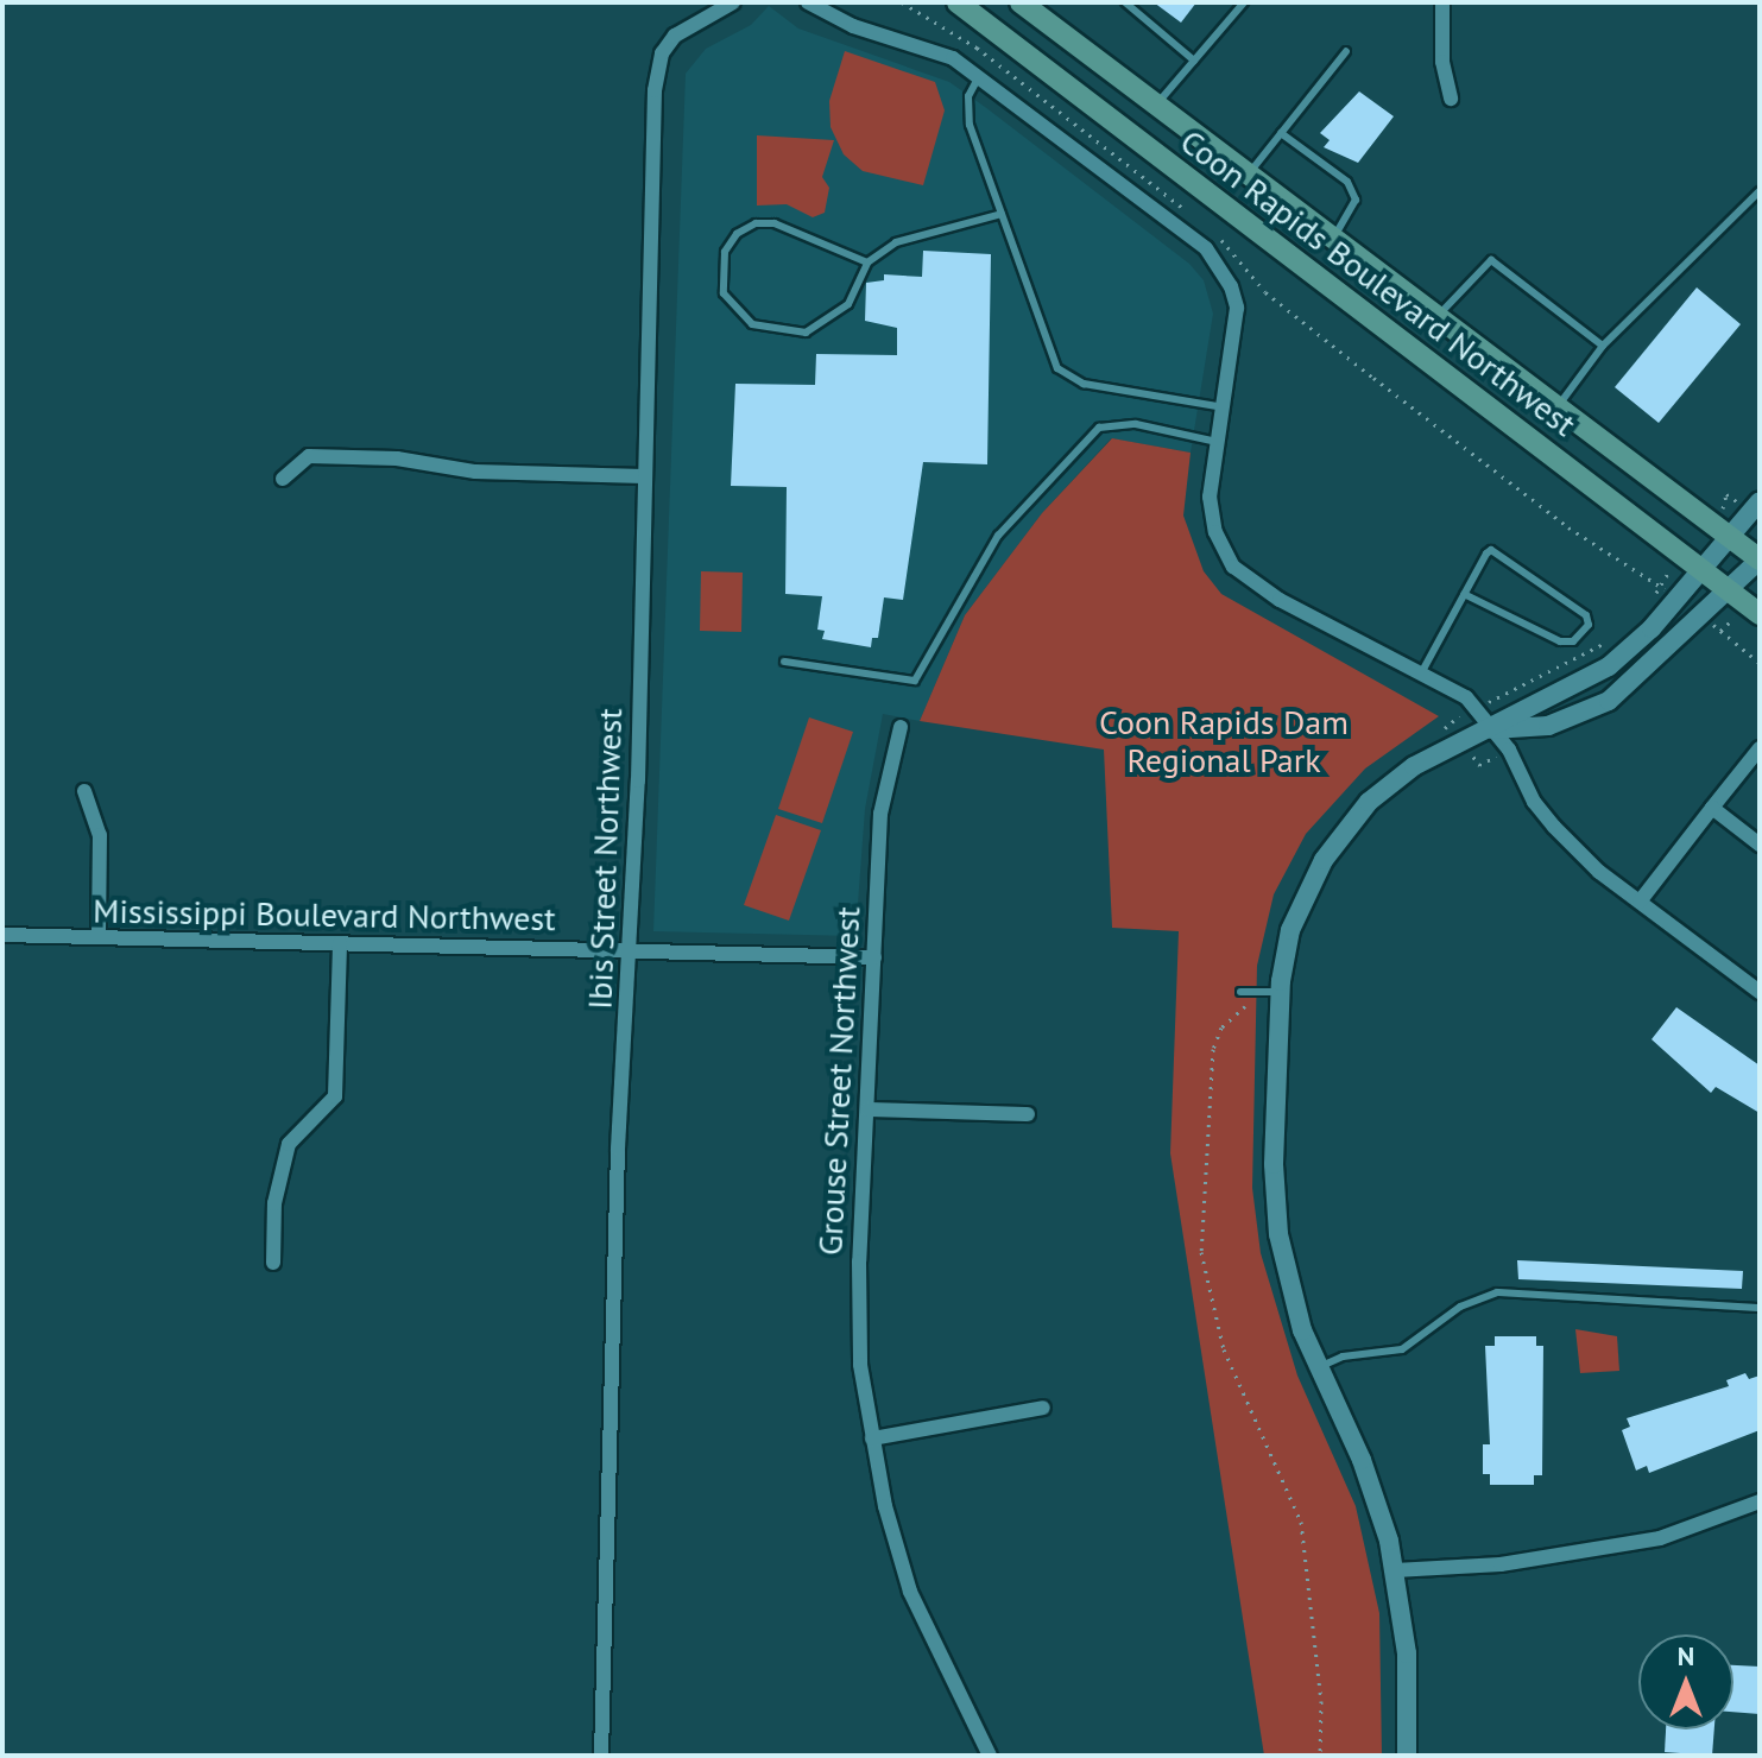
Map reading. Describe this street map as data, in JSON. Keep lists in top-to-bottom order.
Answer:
{
  "streets": {
    "main road": ["Coon Rapids Boulevard Northwest"],
    "street": ["Ibis Street Northwest", "Mississippi Boulevard Northwest", "Grouse Street Northwest"]
  },
  "crossings": [
    ["Ibis Street Northwest", "Mississippi Boulevard Northwest"],
    ["Mississippi Boulevard Northwest", "Grouse Street Northwest"]
  ],
  "parks": ["Coon Rapids Dam Regional Park"],
  "north": "top"
}
